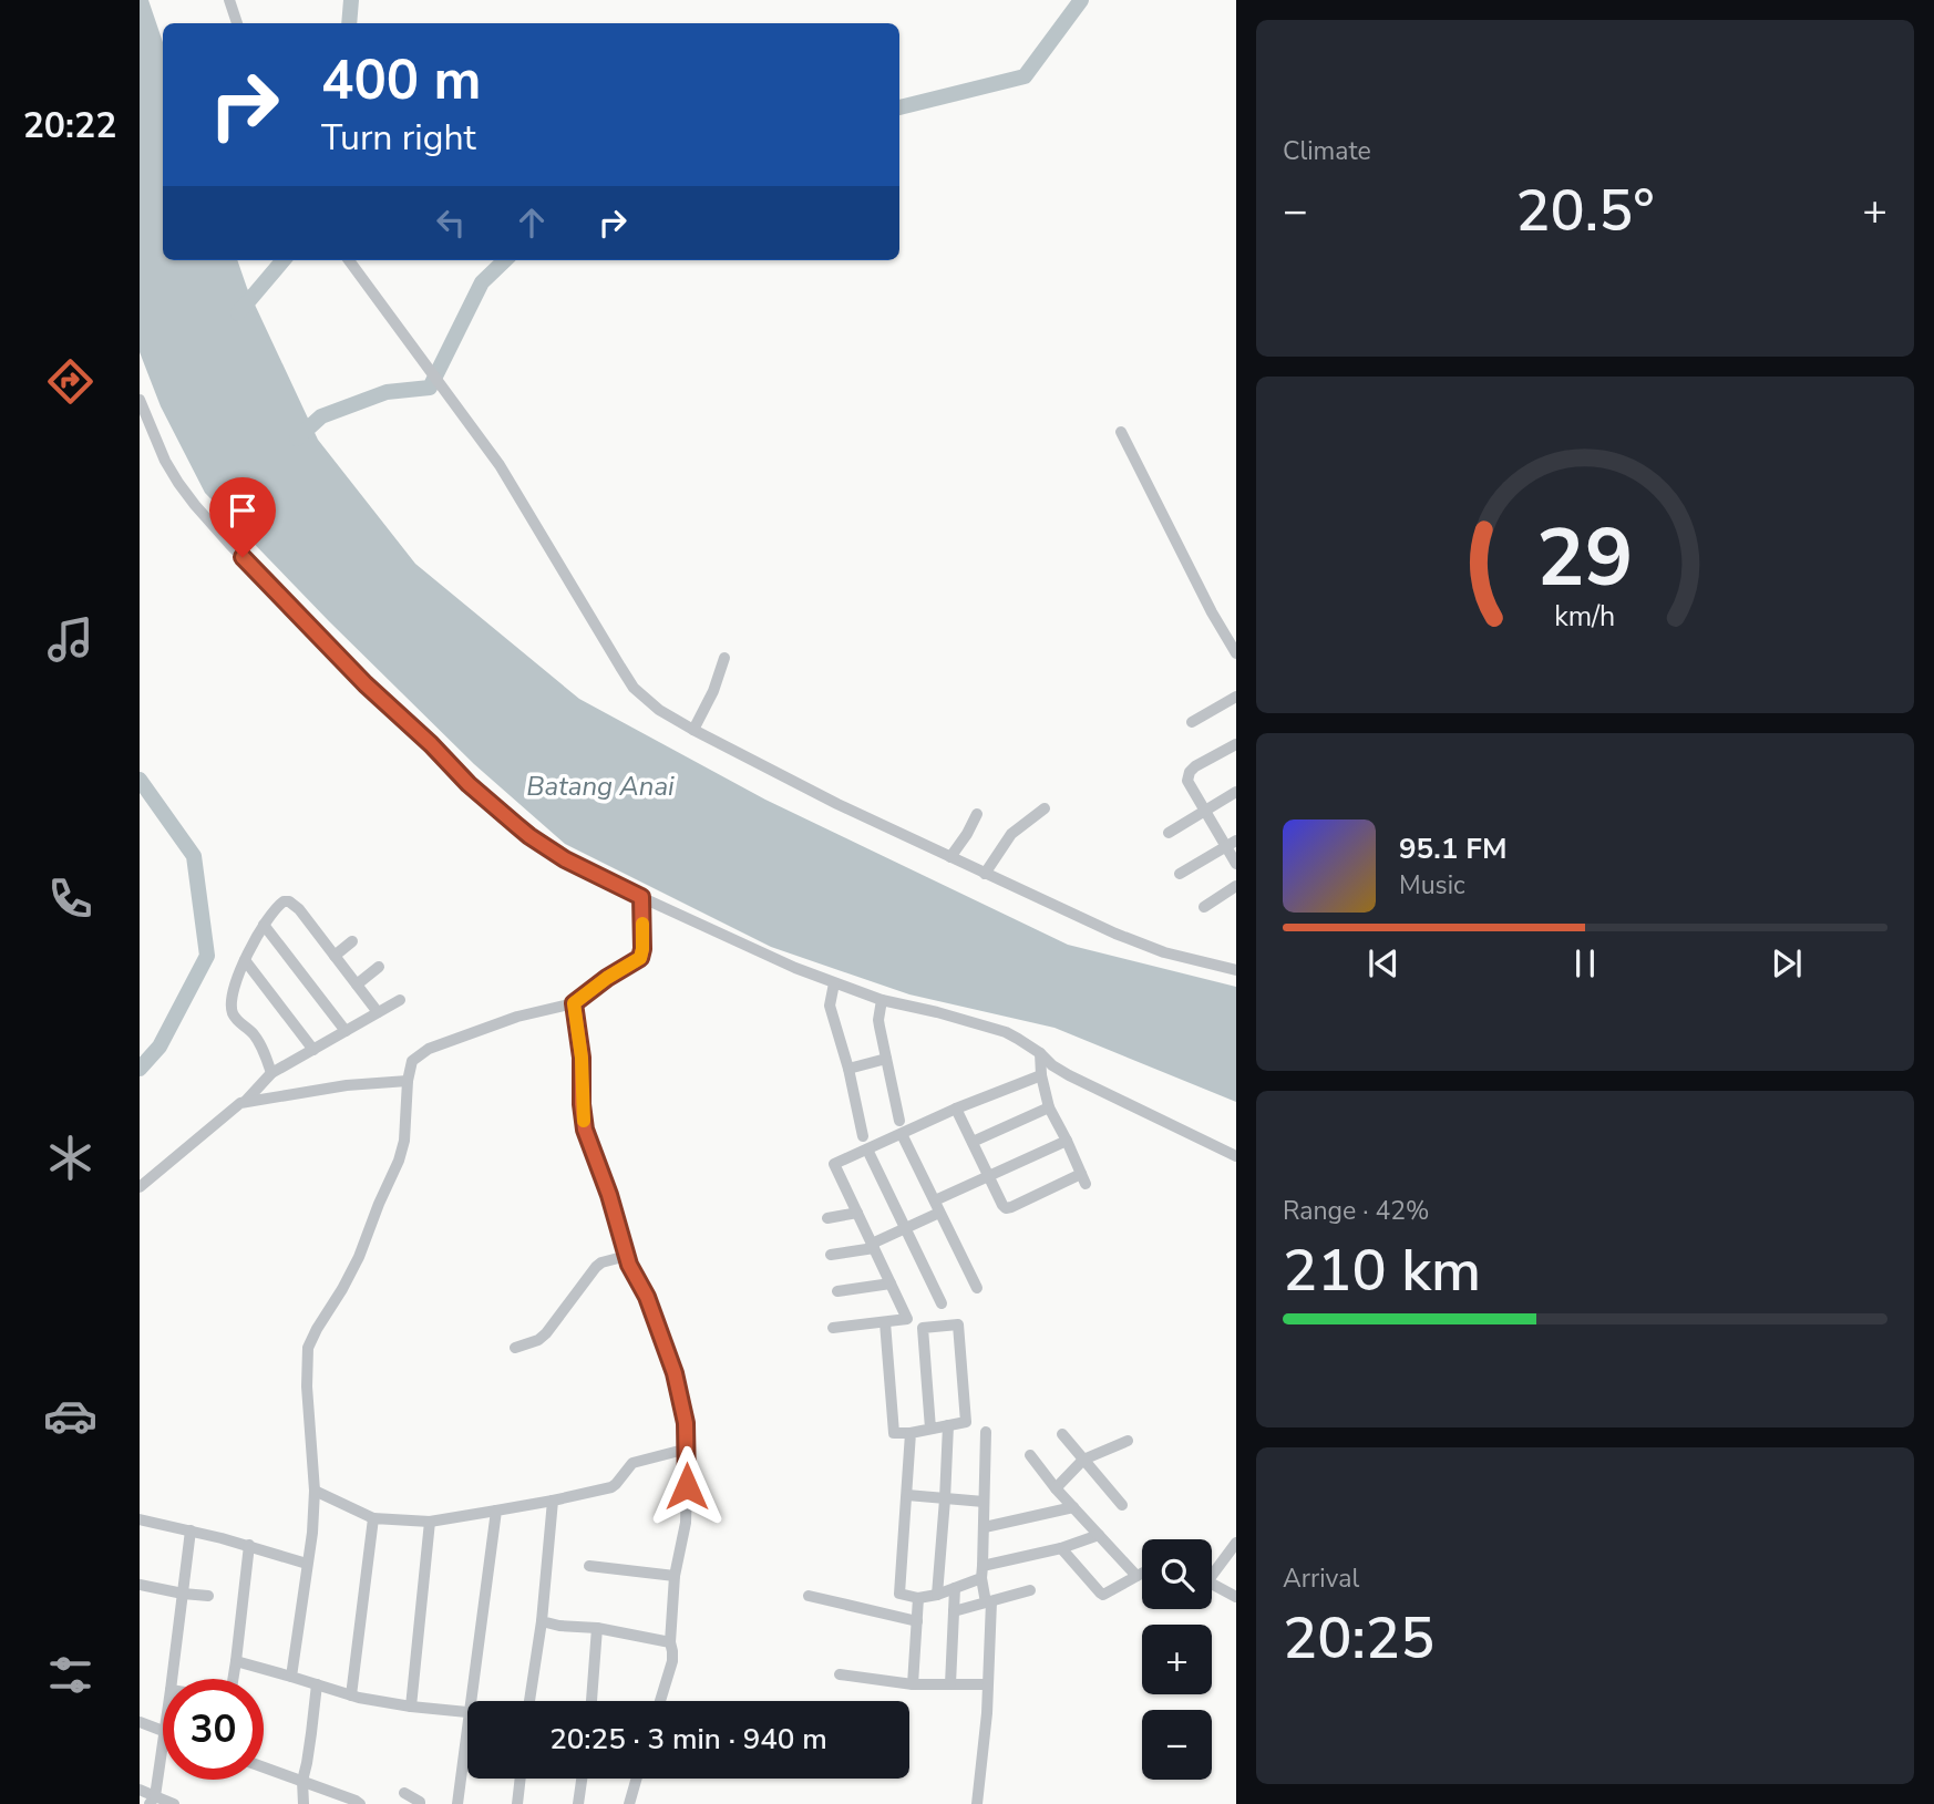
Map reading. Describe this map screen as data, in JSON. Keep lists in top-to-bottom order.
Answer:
{
  "water": ["Batang Anai"],
  "page": {
    "tabs": "20:22",
    "tile": [
      "Climate",
      ["Range · 42%", "210 km"],
      ["Arrival", "20:25"]
    ],
    "turn": ["400 m", "Turn right"],
    "heat": ["−", "20.5°", "+"],
    "song": ["95.1 FM", "Music"],
    "map_buttons": ["+", "−"],
    "limit": "30",
    "trip": "20:25 · 3 min · 940 m",
    "gauge": ["29", "km/h"]
  }
}
